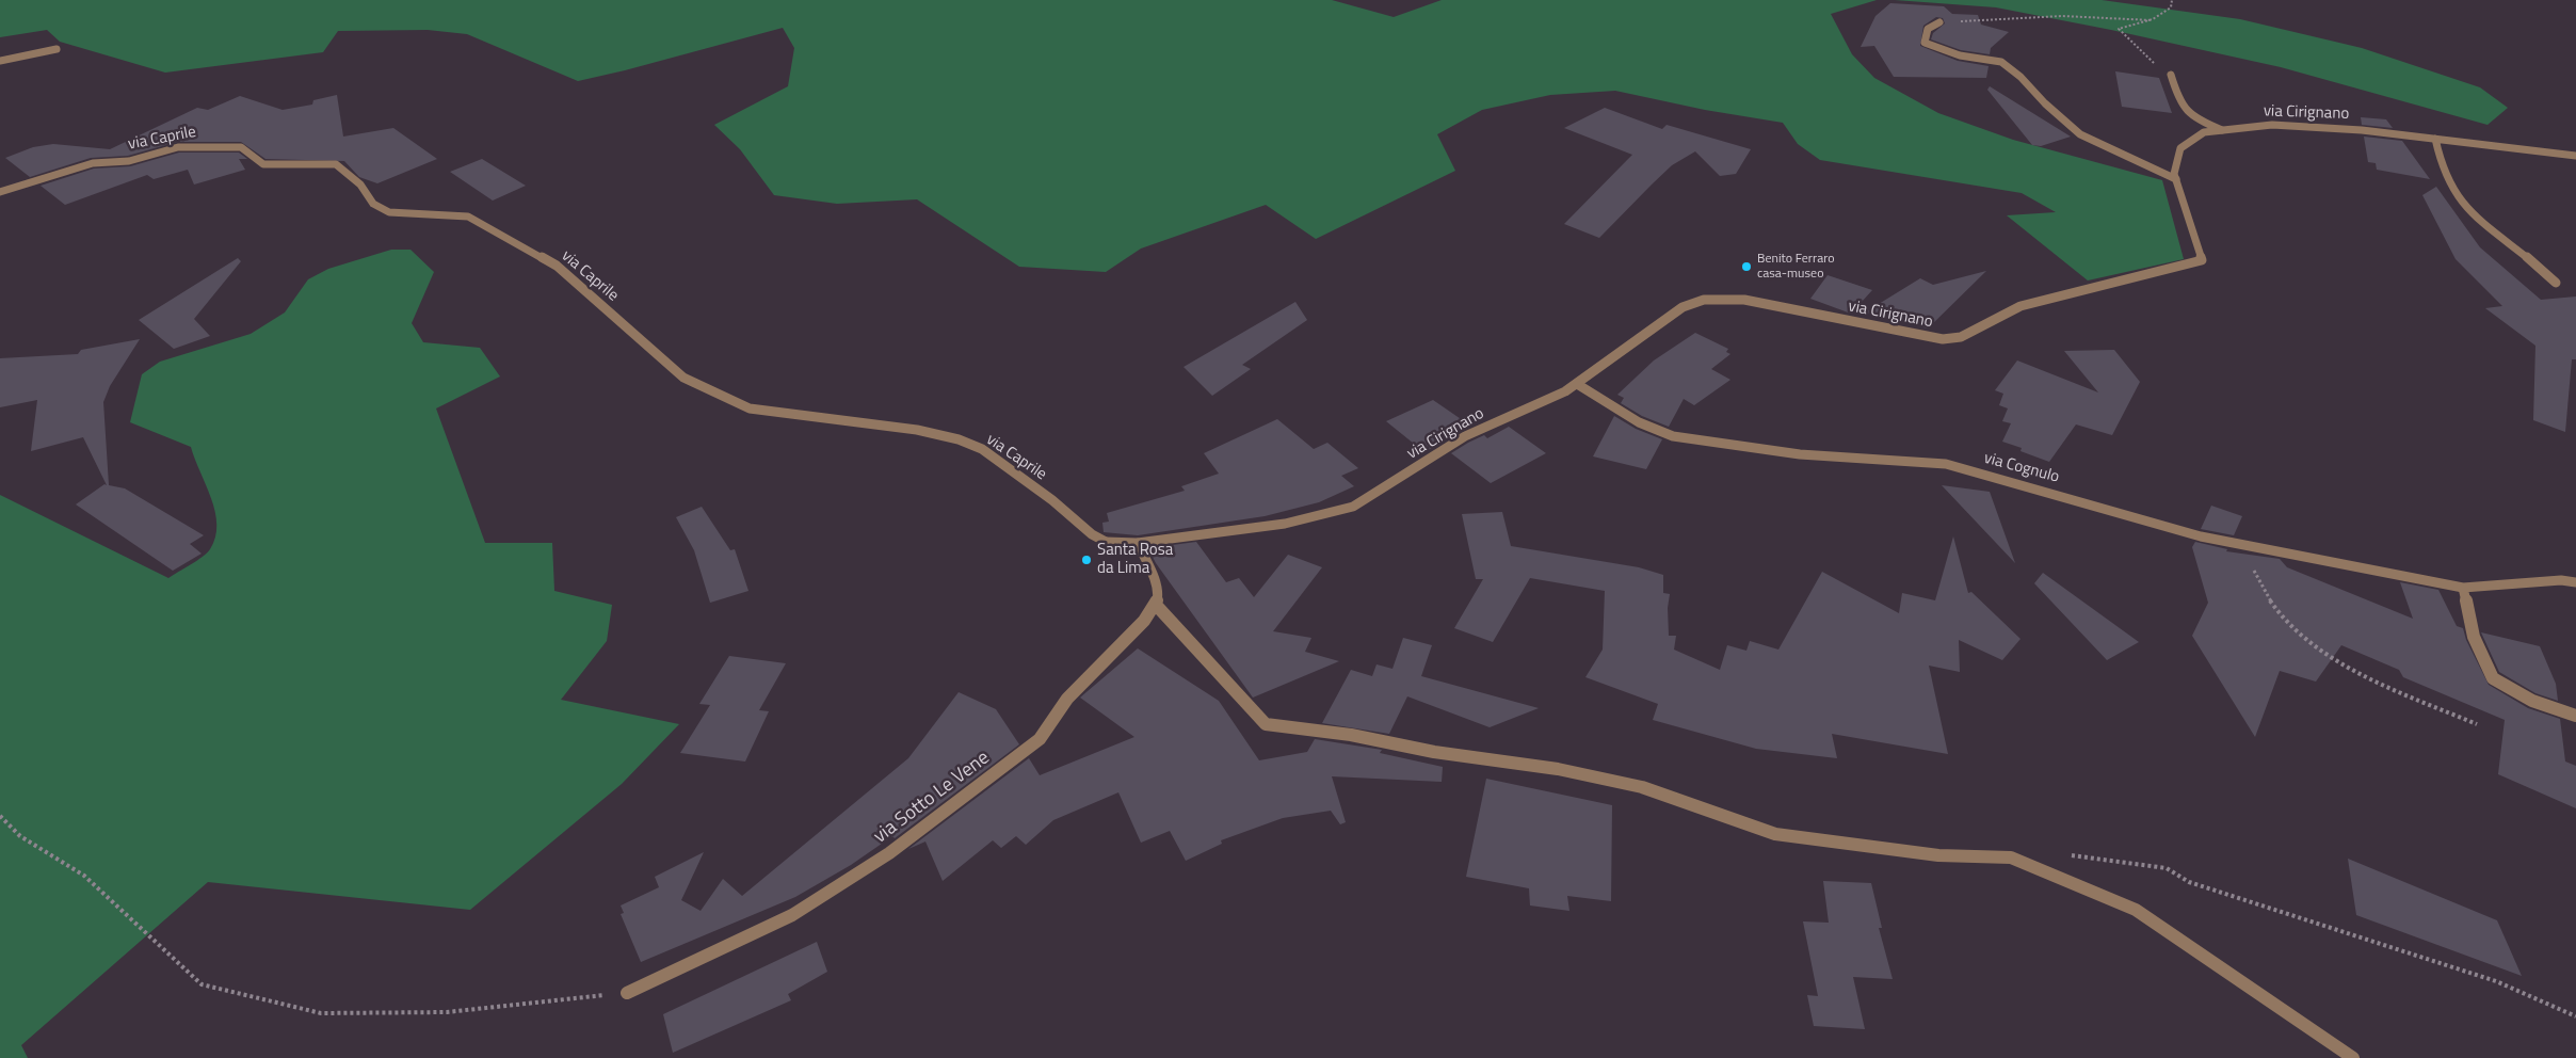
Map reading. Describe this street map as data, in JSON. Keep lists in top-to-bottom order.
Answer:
{
  "streets": {
    "street": [
      "via Cirignano",
      "via Caprile",
      "via Cognulo",
      "via Sotto Le Vene"
    ]
  },
  "crossings": [
    ["via Cirignano", "via Caprile"],
    ["via Cirignano", "via Cognulo"]
  ],
  "places": ["Benito Ferraro casa-museo", "Santa Rosa da Lima"]
}
